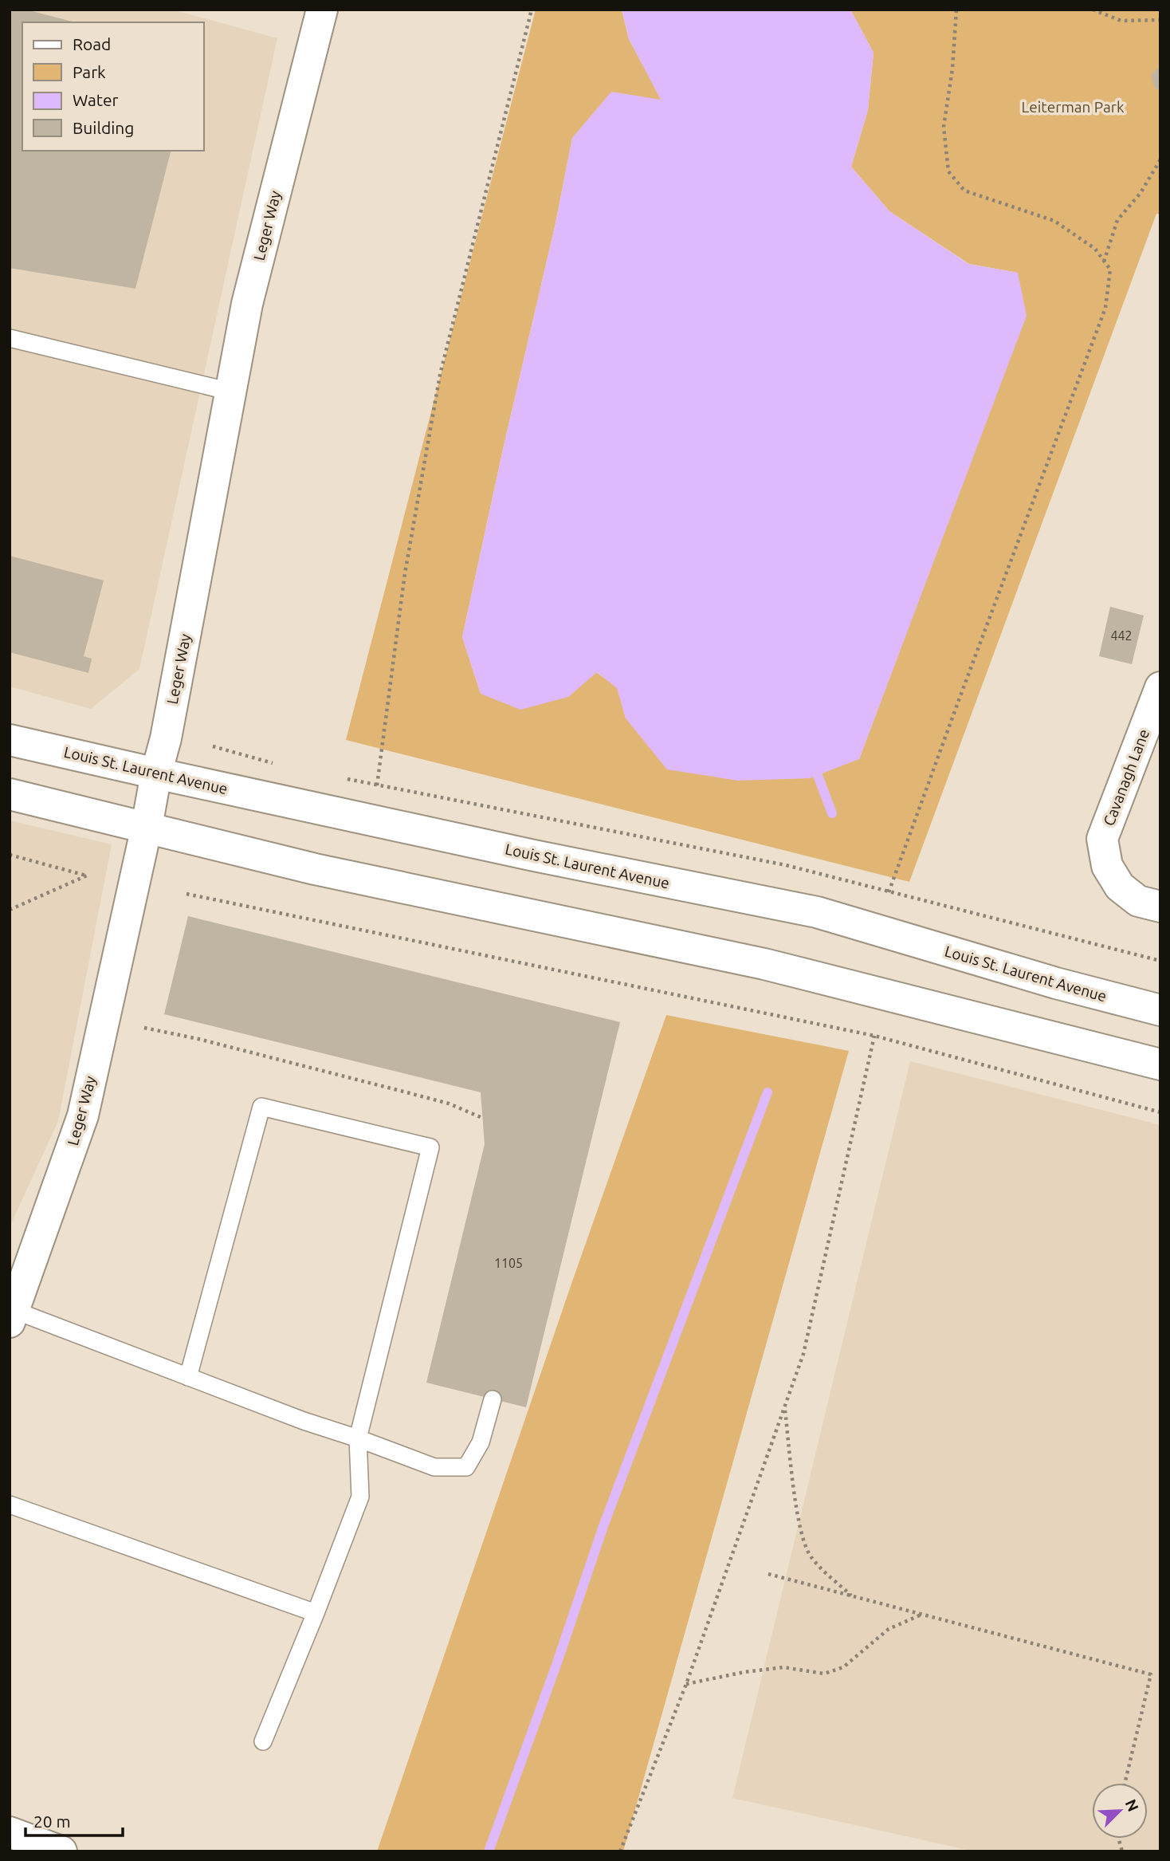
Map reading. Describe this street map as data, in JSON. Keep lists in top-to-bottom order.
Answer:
{
  "streets": {
    "main road": ["Leger Way", "Louis St. Laurent Avenue", "Cavanagh Lane"]
  },
  "crossings": [
    ["Leger Way", "Louis St. Laurent Avenue"]
  ],
  "parks": ["Leiterman Park"],
  "house_numbers": ["442", "1105"],
  "legend": [
    "Road",
    "Park",
    "Water",
    "Building"
  ],
  "scale_bar": "20 m",
  "north": "top right"
}
